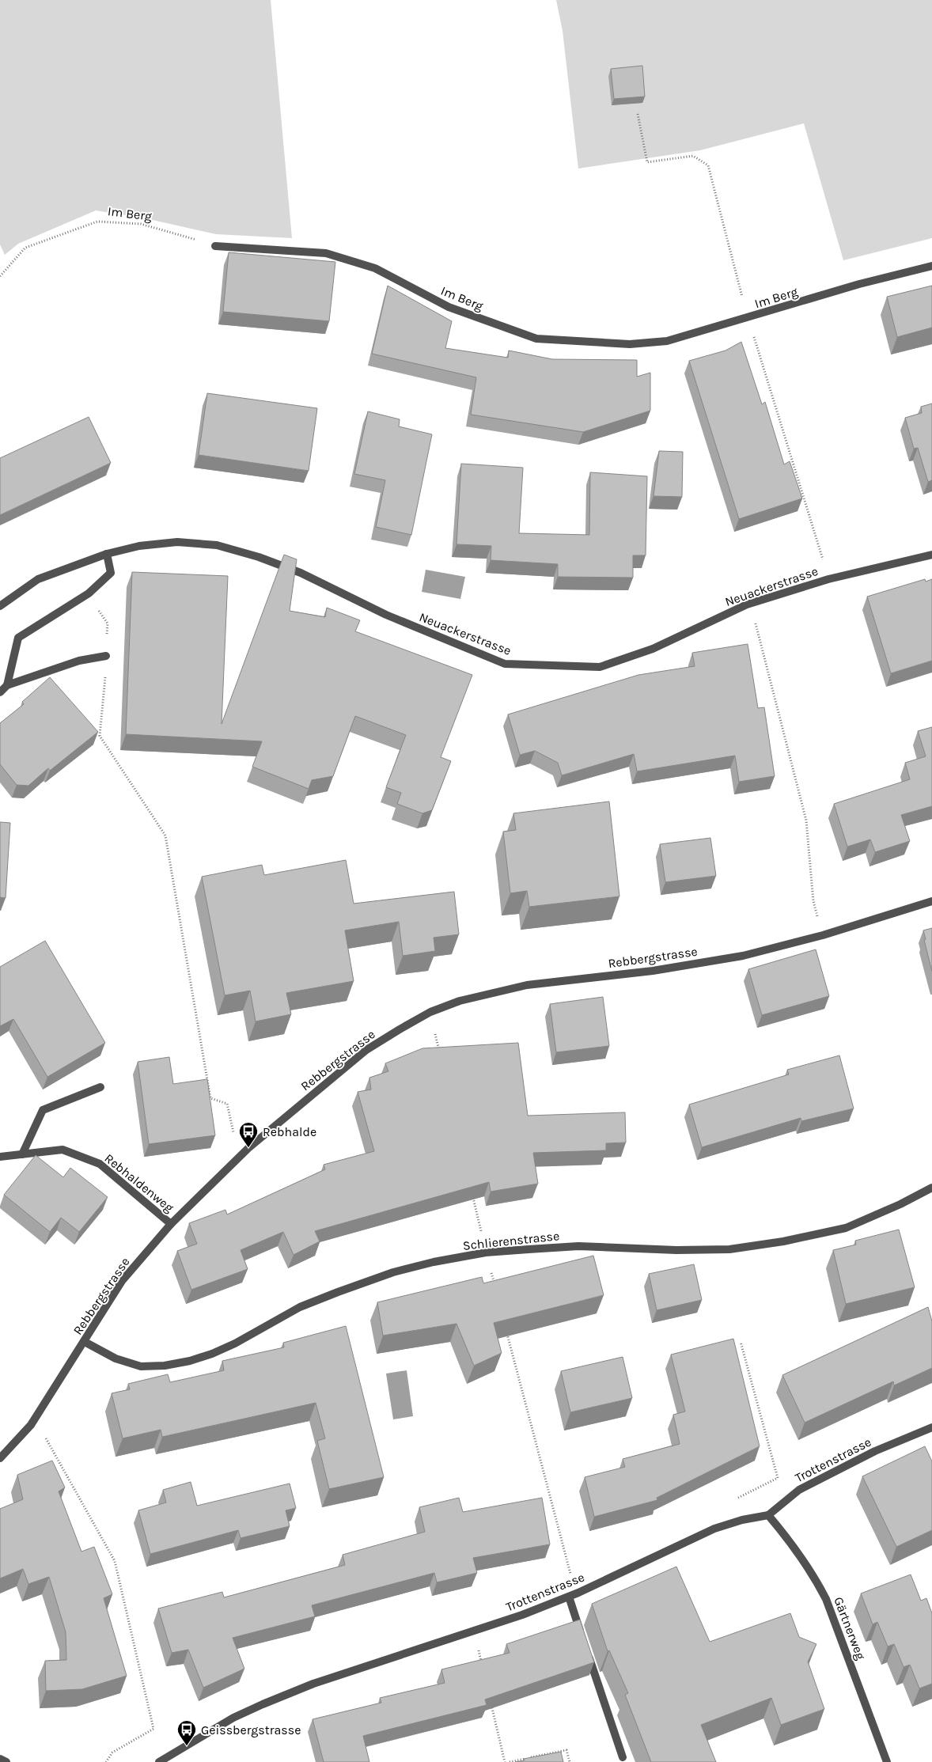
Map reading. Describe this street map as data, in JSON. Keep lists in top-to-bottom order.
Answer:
{
  "streets": {
    "street": [
      "Im Berg",
      "Neuackerstrasse",
      "Rebbergstrasse",
      "Rebhaldenweg",
      "Schlierenstrasse",
      "Trottenstrasse",
      "Gärtnerweg"
    ]
  },
  "crossings": [
    ["Rebbergstrasse", "Rebhaldenweg"],
    ["Rebbergstrasse", "Schlierenstrasse"],
    ["Trottenstrasse", "Gärtnerweg"]
  ],
  "places": {
    "bus stop": ["Rebhalde", "Geissbergstrasse"]
  }
}
